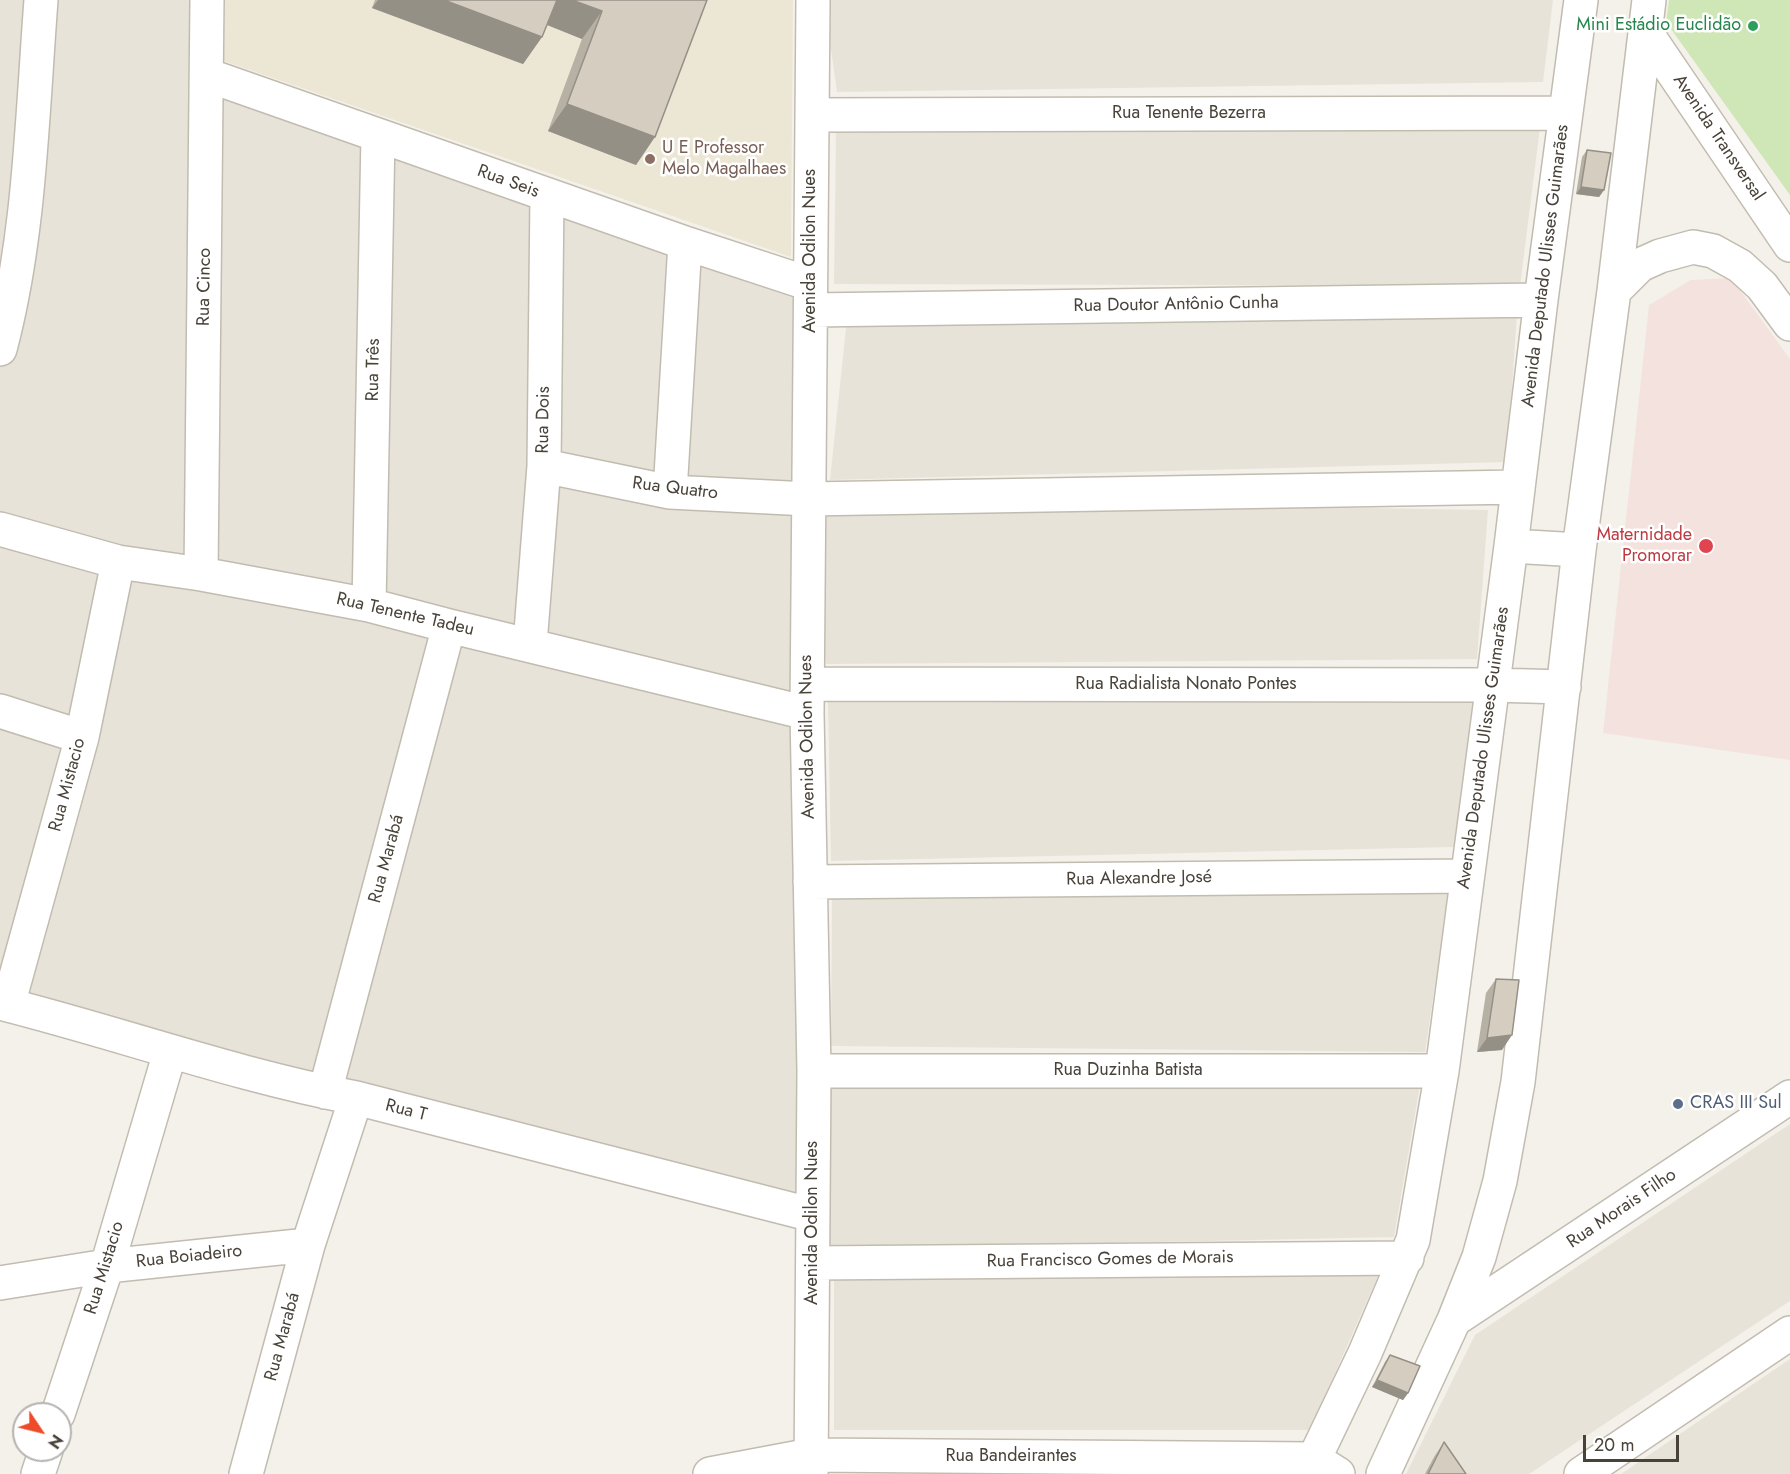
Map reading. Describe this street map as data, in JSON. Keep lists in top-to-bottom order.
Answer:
{
  "streets": {
    "street": [
      "Rua Tenente Bezerra",
      "Avenida Transversal",
      "Rua Seis",
      "Avenida Odilon Nues",
      "Avenida Deputado Ulisses Guimarães",
      "Rua Cinco",
      "Rua Doutor Antônio Cunha",
      "Rua Três",
      "Rua Dois",
      "Rua Quatro",
      "Rua Tenente Tadeu",
      "Rua Radialista Nonato Pontes",
      "Rua Mistacio",
      "Rua Marabá",
      "Rua Alexandre José",
      "Rua Duzinha Batista",
      "Rua T",
      "Rua Morais Filho",
      "Rua Boiadeiro",
      "Rua Francisco Gomes de Morais",
      "Rua Bandeirantes"
    ]
  },
  "crossings": [
    ["Rua Tenente Bezerra", "Avenida Odilon Nues"],
    ["Rua Tenente Bezerra", "Avenida Deputado Ulisses Guimarães"],
    ["Rua Seis", "Avenida Odilon Nues"],
    ["Rua Seis", "Rua Cinco"],
    ["Rua Seis", "Rua Doutor Antônio Cunha"],
    ["Rua Seis", "Rua Três"],
    ["Rua Seis", "Rua Dois"],
    ["Avenida Odilon Nues", "Rua Doutor Antônio Cunha"],
    ["Avenida Odilon Nues", "Rua Quatro"],
    ["Avenida Odilon Nues", "Rua Tenente Tadeu"],
    ["Avenida Odilon Nues", "Rua Radialista Nonato Pontes"],
    ["Avenida Odilon Nues", "Rua Alexandre José"],
    ["Avenida Odilon Nues", "Rua Duzinha Batista"],
    ["Avenida Odilon Nues", "Rua T"],
    ["Avenida Odilon Nues", "Rua Francisco Gomes de Morais"],
    ["Avenida Odilon Nues", "Rua Bandeirantes"],
    ["Avenida Deputado Ulisses Guimarães", "Rua Doutor Antônio Cunha"],
    ["Avenida Deputado Ulisses Guimarães", "Rua Radialista Nonato Pontes"],
    ["Avenida Deputado Ulisses Guimarães", "Rua Alexandre José"],
    ["Avenida Deputado Ulisses Guimarães", "Rua Duzinha Batista"],
    ["Avenida Deputado Ulisses Guimarães", "Rua Francisco Gomes de Morais"],
    ["Avenida Deputado Ulisses Guimarães", "Rua Bandeirantes"],
    ["Rua Cinco", "Rua Tenente Tadeu"],
    ["Rua Três", "Rua Tenente Tadeu"],
    ["Rua Dois", "Rua Quatro"],
    ["Rua Dois", "Rua Tenente Tadeu"],
    ["Rua Tenente Tadeu", "Rua Radialista Nonato Pontes"],
    ["Rua Tenente Tadeu", "Rua Mistacio"],
    ["Rua Tenente Tadeu", "Rua Marabá"],
    ["Rua Mistacio", "Rua T"],
    ["Rua Mistacio", "Rua Boiadeiro"],
    ["Rua Marabá", "Rua T"],
    ["Rua Marabá", "Rua Boiadeiro"]
  ],
  "places": [
    "Mini Estádio Euclidão",
    "U E Professor Melo Magalhaes",
    "Maternidade Promorar",
    "CRAS III Sul"
  ],
  "scale_bar": "20 m",
  "north": "bottom right"
}
